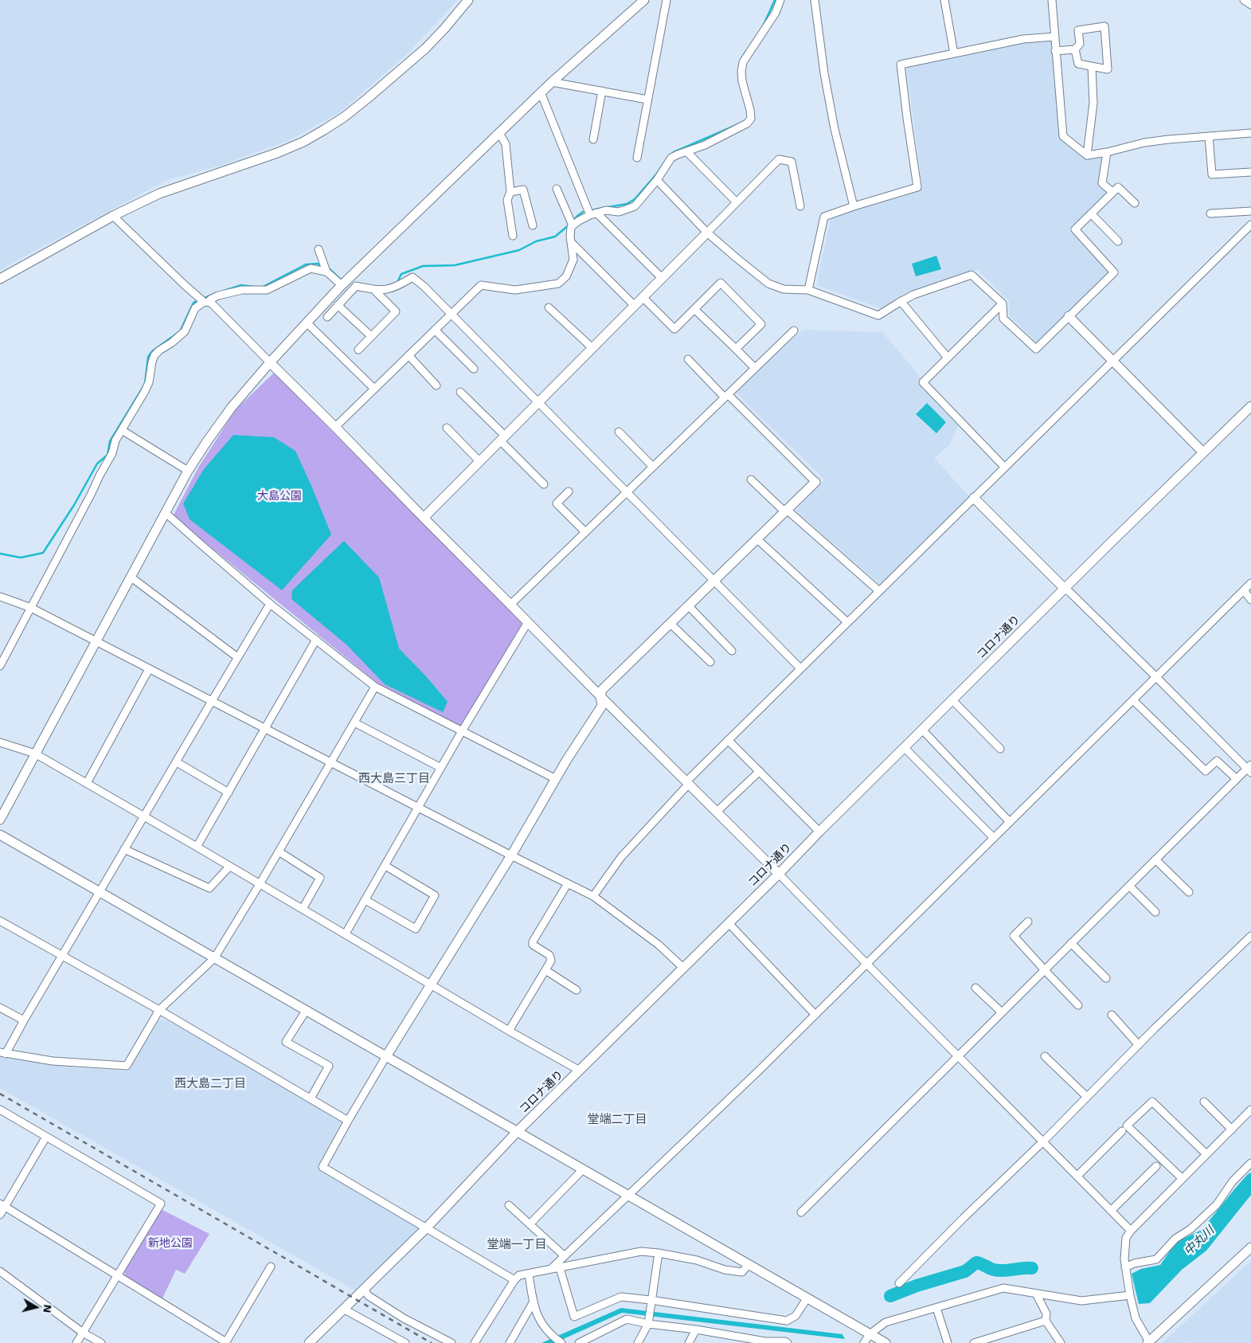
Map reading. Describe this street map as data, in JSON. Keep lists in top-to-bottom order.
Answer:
{
  "streets": {
    "street": ["コロナ通り"]
  },
  "districts": [
    "西大島三丁目",
    "西大島二丁目",
    "堂端二丁目",
    "堂端一丁目"
  ],
  "water": ["中丸川"],
  "parks": ["大島公園", "新地公園"],
  "north": "right"
}
